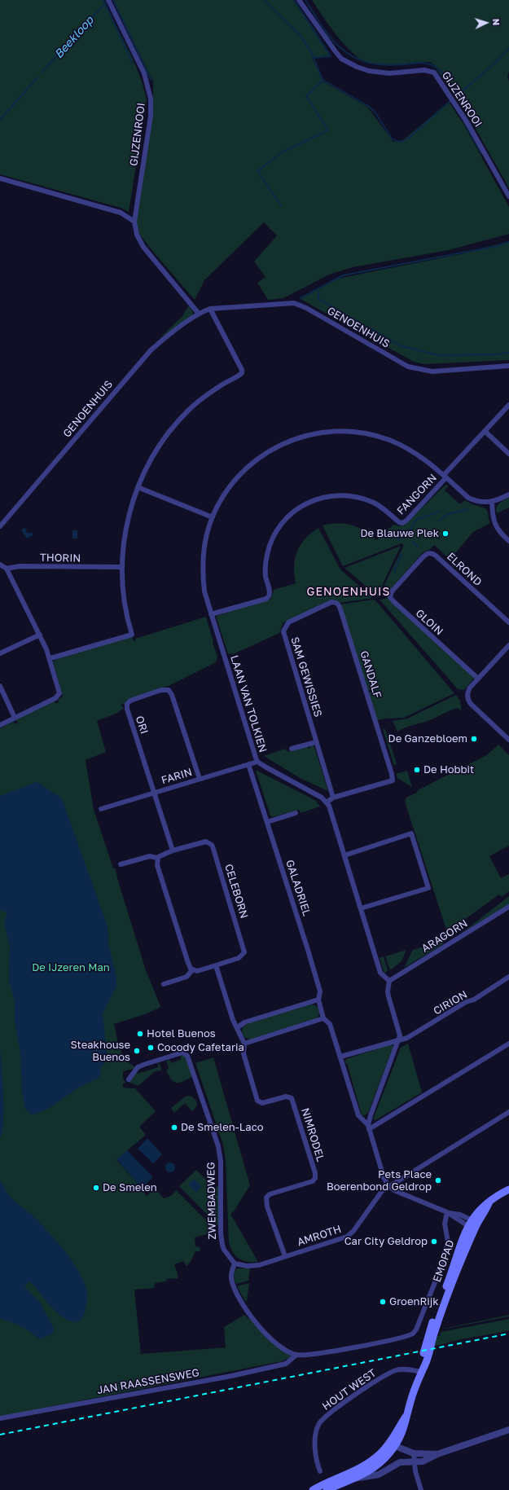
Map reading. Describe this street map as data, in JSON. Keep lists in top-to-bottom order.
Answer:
{
  "streets": {
    "main road": ["EMOPAD"],
    "street": [
      "GIJZENROOI",
      "GENOENHUIS",
      "FANGORN",
      "THORIN",
      "ELROND",
      "GLOIN",
      "GANDALF",
      "SAM GEWISSIES",
      "LAAN VAN TOLKIEN",
      "ORI",
      "FARIN",
      "GALADRIEL",
      "CELEBORN",
      "ARAGORN",
      "CIRION",
      "NIMRODEL",
      "ZWEMBADWEG",
      "AMROTH",
      "JAN RAASSENSWEG",
      "HOUT WEST"
    ]
  },
  "crossings": [
    ["FANGORN", "LAAN VAN TOLKIEN"],
    ["ELROND", "GLOIN"],
    ["GANDALF", "SAM GEWISSIES"],
    ["LAAN VAN TOLKIEN", "FARIN"],
    ["ORI", "FARIN"],
    ["FARIN", "GALADRIEL"],
    ["GALADRIEL", "CIRION"],
    ["NIMRODEL", "AMROTH"],
    ["ZWEMBADWEG", "AMROTH"],
    ["EMOPAD", "HOUT WEST"]
  ],
  "districts": ["GENOENHUIS"],
  "water": ["Beekloop"],
  "parks": ["De IJzeren Man"],
  "places": [
    "De Blauwe Plek",
    "De Ganzebloem",
    "De Hobbit",
    "Hotel Buenos",
    "Cocody Cafetaria",
    "Steakhouse Buenos",
    "De Smelen-Laco",
    "Pets Place Boerenbond Geldrop",
    "De Smelen",
    "Car City Geldrop",
    "GroenRijk"
  ],
  "north": "right"
}
